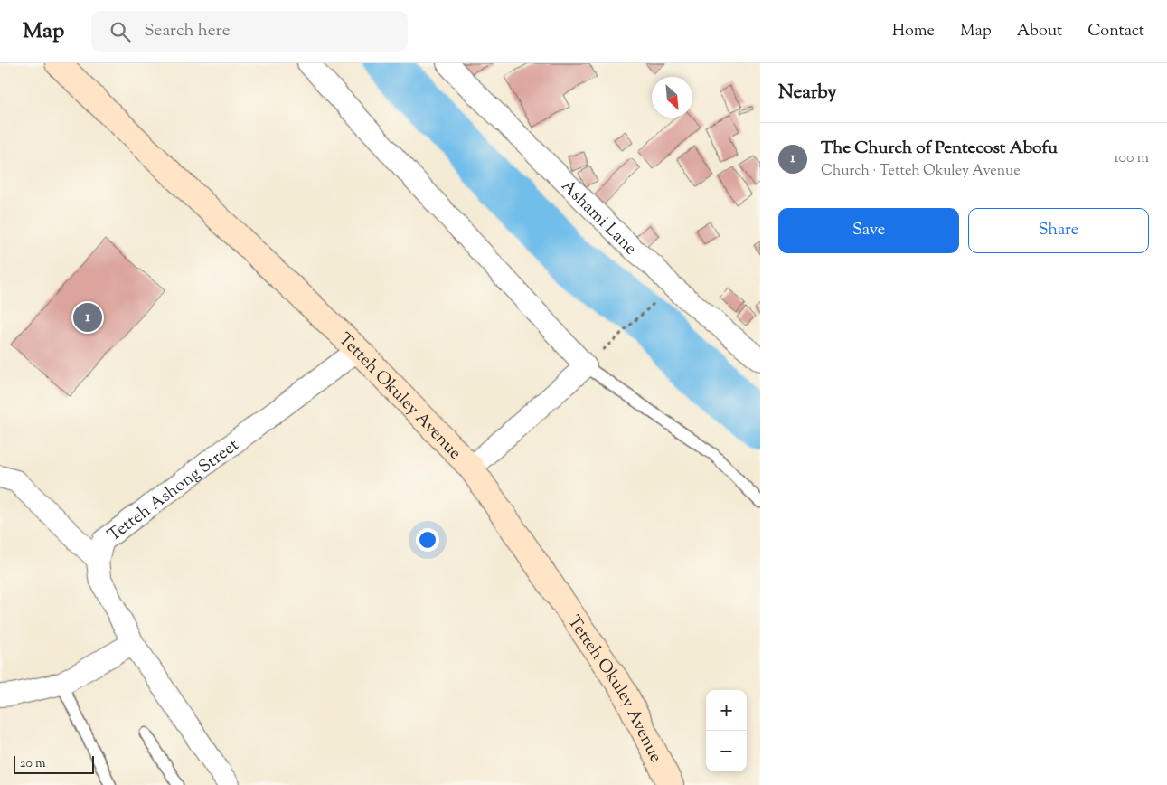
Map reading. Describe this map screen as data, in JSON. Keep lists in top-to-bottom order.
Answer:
{
  "streets": {
    "street": ["Ashami Lane", "Tetteh Okuley Avenue", "Tetteh Ashong Street"]
  },
  "crossings": [
    ["Tetteh Okuley Avenue", "Tetteh Ashong Street"]
  ],
  "scale_bar": "20 m",
  "north": "bottom right",
  "page": {
    "header": "Map",
    "search": "Search here",
    "nav": [
      "Home",
      "Map",
      "About",
      "Contact"
    ],
    "heading": "Nearby",
    "list": [
      {
        "mark": "1",
        "name": "The Church of Pentecost Abofu",
        "note": "Church · Tetteh Okuley Avenue",
        "value": "100 m"
      }
    ],
    "buttons": ["Save", "Share"],
    "pins": "1",
    "map_buttons": ["+", "−"],
    "scale": "20 m"
  }
}
